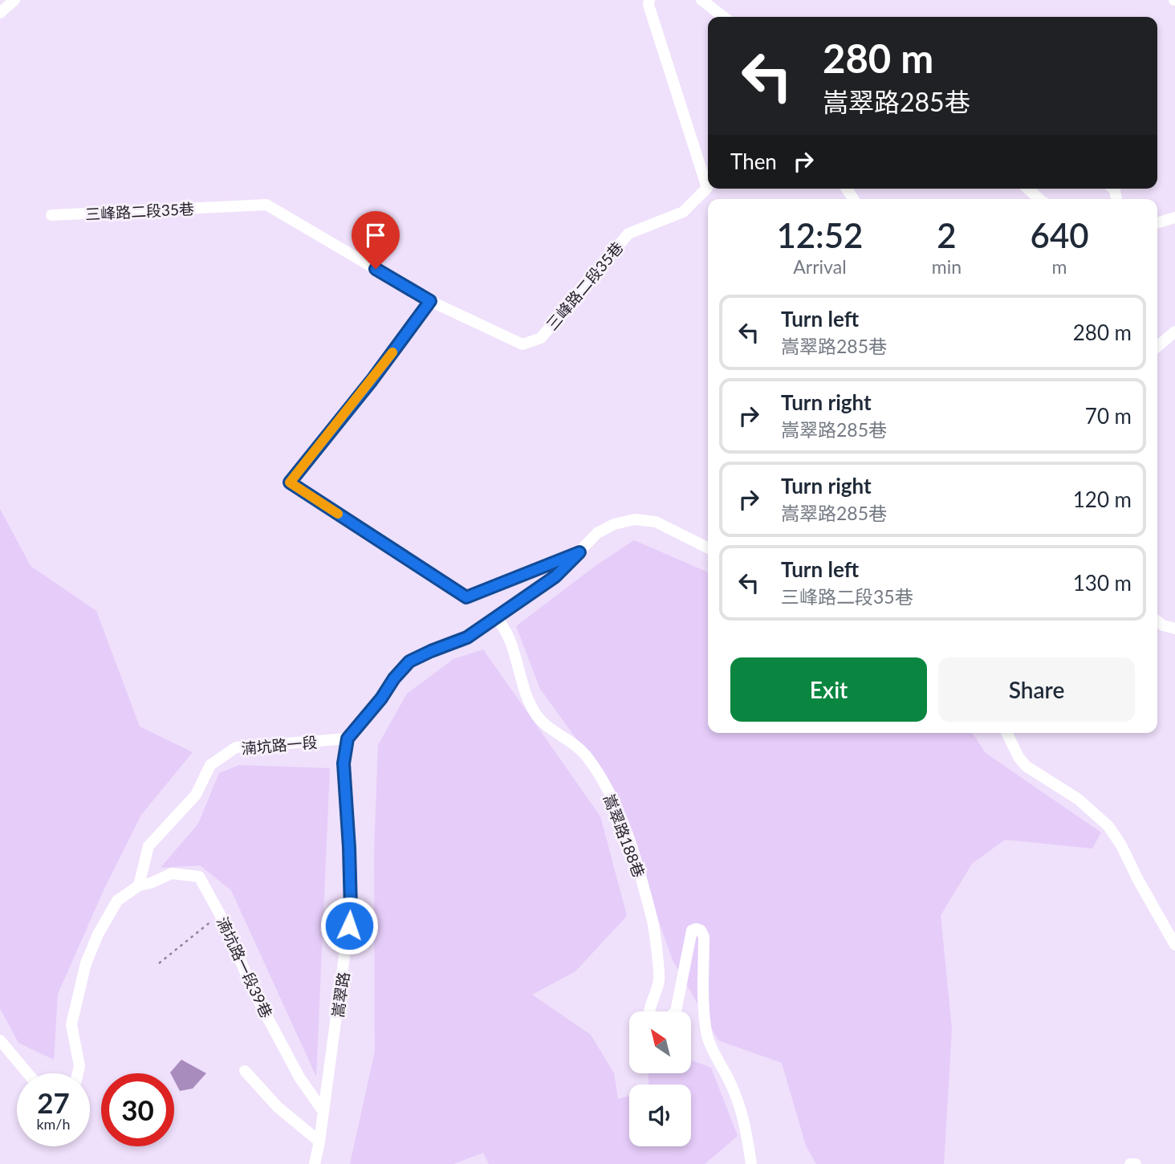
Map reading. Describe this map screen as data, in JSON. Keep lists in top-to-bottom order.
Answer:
{
  "streets": {
    "street": [
      "三峰路二段35巷",
      "湳坑路一段",
      "嵩翠路188巷",
      "湳坑路一段39巷",
      "嵩翠路"
    ]
  },
  "crossings": [
    ["湳坑路一段", "湳坑路一段39巷"],
    ["湳坑路一段", "嵩翠路"],
    ["湳坑路一段39巷", "嵩翠路"]
  ],
  "north": "top left",
  "page": {
    "turn": ["280 m", "嵩翠路285巷"],
    "then": "Then",
    "eta": [
      "12:52",
      "Arrival",
      "2",
      "min",
      "640",
      "m"
    ],
    "list": [
      {
        "name": "Turn left",
        "note": "嵩翠路285巷",
        "value": "280 m"
      },
      {
        "name": "Turn right",
        "note": "嵩翠路285巷",
        "value": "70 m"
      },
      {
        "name": "Turn right",
        "note": "嵩翠路285巷",
        "value": "120 m"
      },
      {
        "name": "Turn left",
        "note": "三峰路二段35巷",
        "value": "130 m"
      }
    ],
    "buttons": ["Exit", "Share"],
    "speed": "27 km/h",
    "limit": "30"
  }
}
